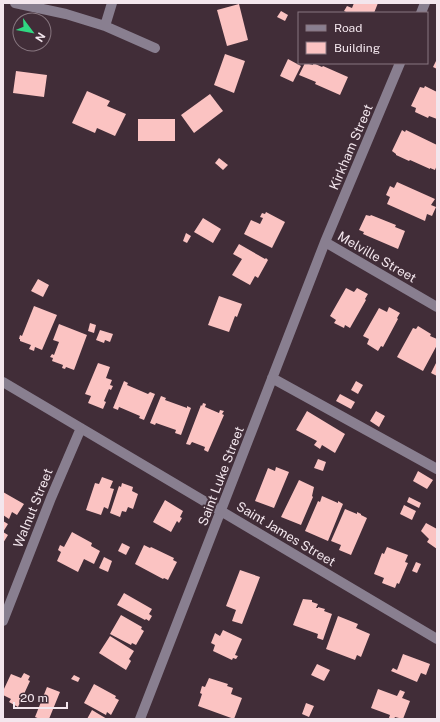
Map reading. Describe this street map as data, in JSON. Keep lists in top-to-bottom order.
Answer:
{
  "streets": {
    "street": [
      "Kirkham Street",
      "Melville Street",
      "Saint Luke Street",
      "Walnut Street",
      "Saint James Street"
    ]
  },
  "crossings": [
    ["Kirkham Street", "Melville Street"],
    ["Kirkham Street", "Saint Luke Street"],
    ["Melville Street", "Saint Luke Street"],
    ["Saint Luke Street", "Saint James Street"],
    ["Walnut Street", "Saint James Street"]
  ],
  "legend": ["Road", "Building"],
  "scale_bar": "20 m",
  "north": "bottom right"
}
